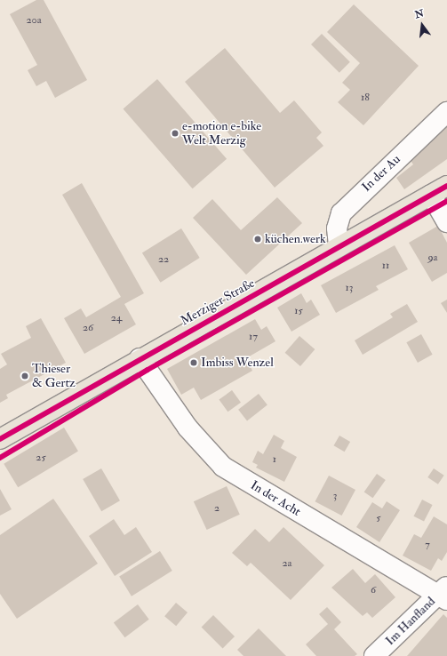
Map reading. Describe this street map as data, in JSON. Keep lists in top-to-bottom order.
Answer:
{
  "streets": {
    "main road": ["Merziger Straße"],
    "street": ["In der Au", "In der Acht", "Im Hanfland"]
  },
  "crossings": [
    ["In der Au", "Merziger Straße"],
    ["Merziger Straße", "In der Acht"],
    ["In der Acht", "Im Hanfland"]
  ],
  "places": [
    "e-motion e-bike Welt Merzig",
    "küchen.werk",
    "Imbiss Wenzel",
    "Thieser & Gertz"
  ],
  "house_numbers": [
    "20a",
    "18",
    "9a",
    "22",
    "11",
    "13",
    "15",
    "24",
    "26",
    "17",
    "25",
    "1",
    "3",
    "2",
    "5",
    "7",
    "2a",
    "6"
  ],
  "north": "top"
}
